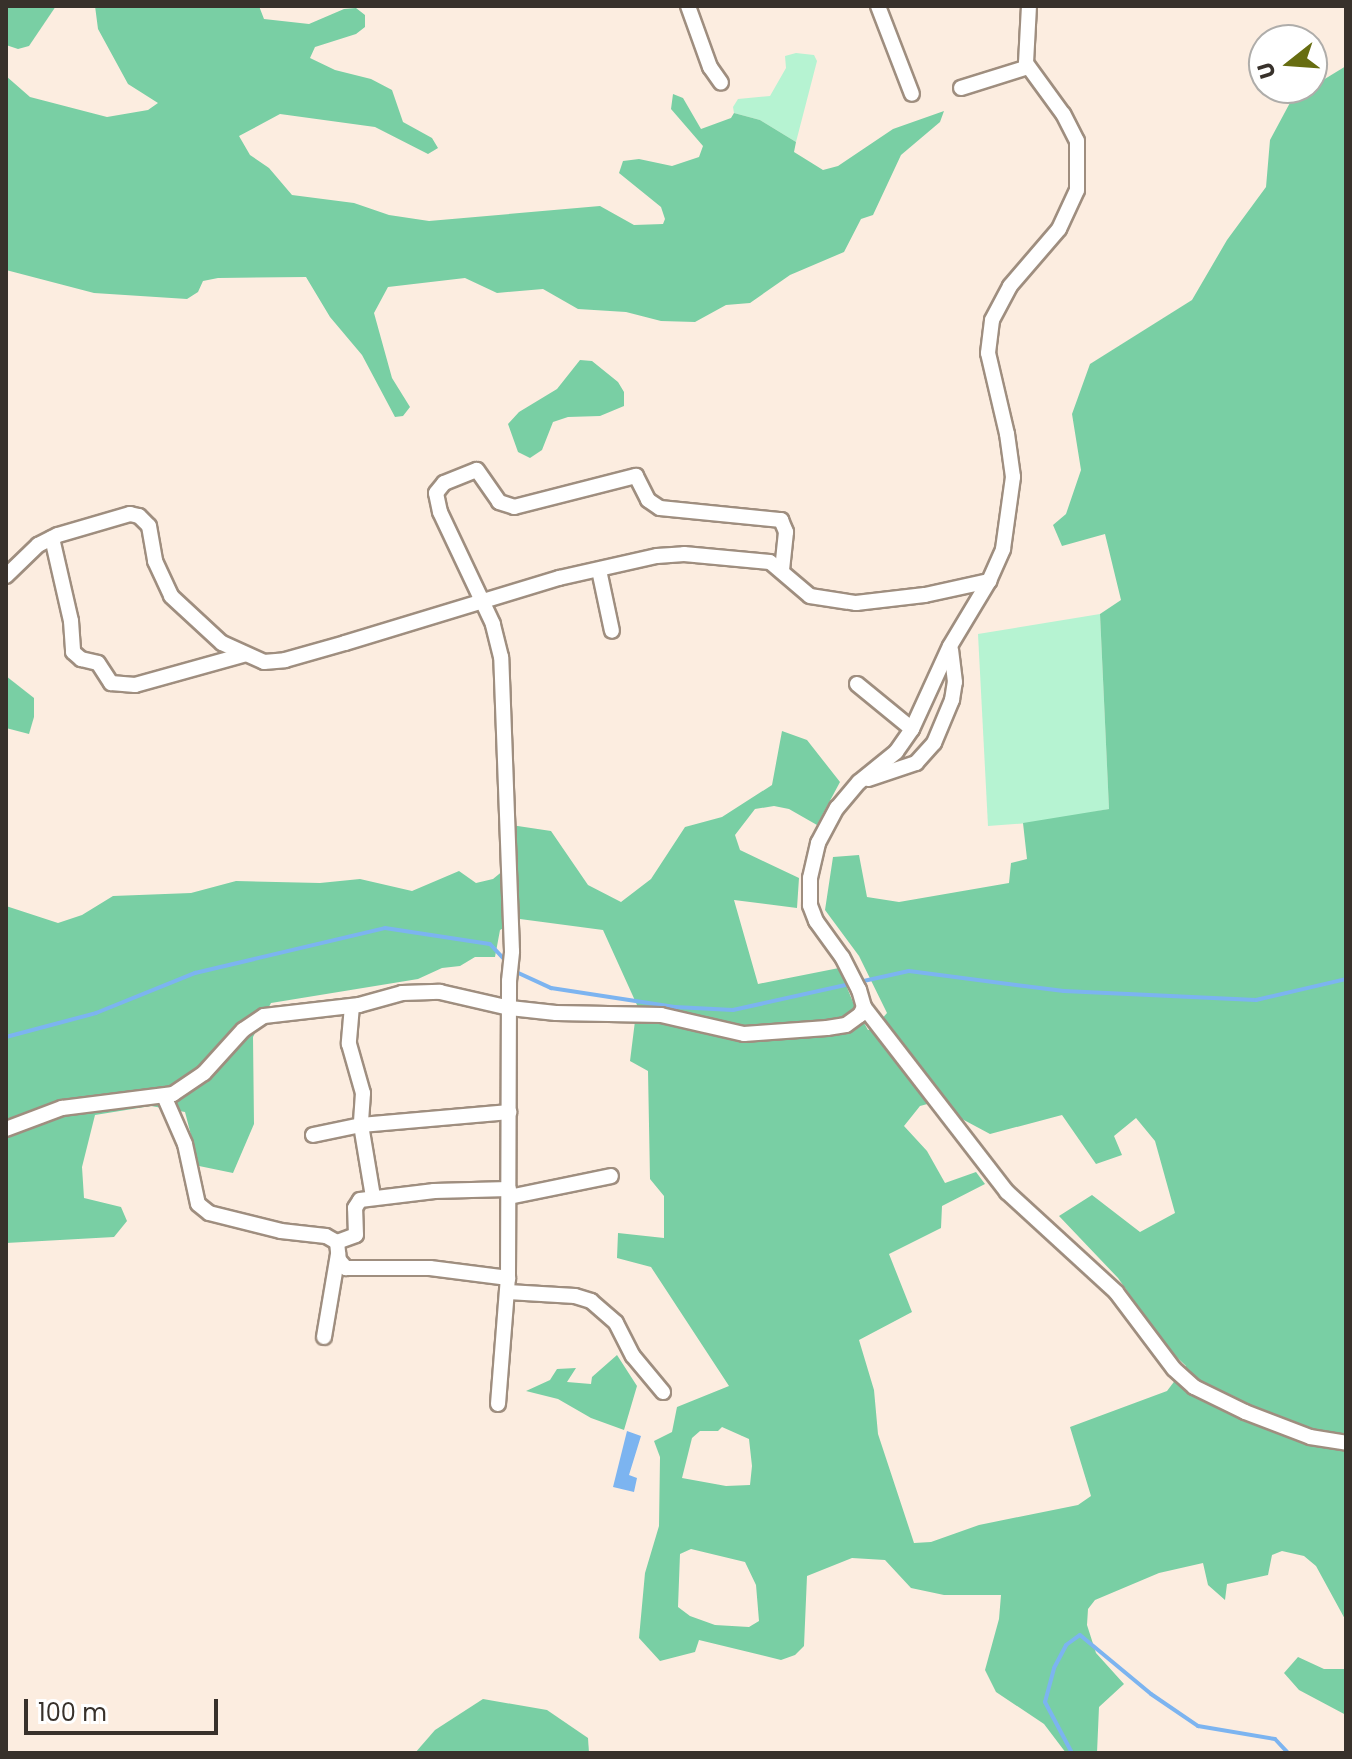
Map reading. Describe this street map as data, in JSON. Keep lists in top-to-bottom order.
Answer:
{
  "scale_bar": "100 m",
  "north": "left"
}
